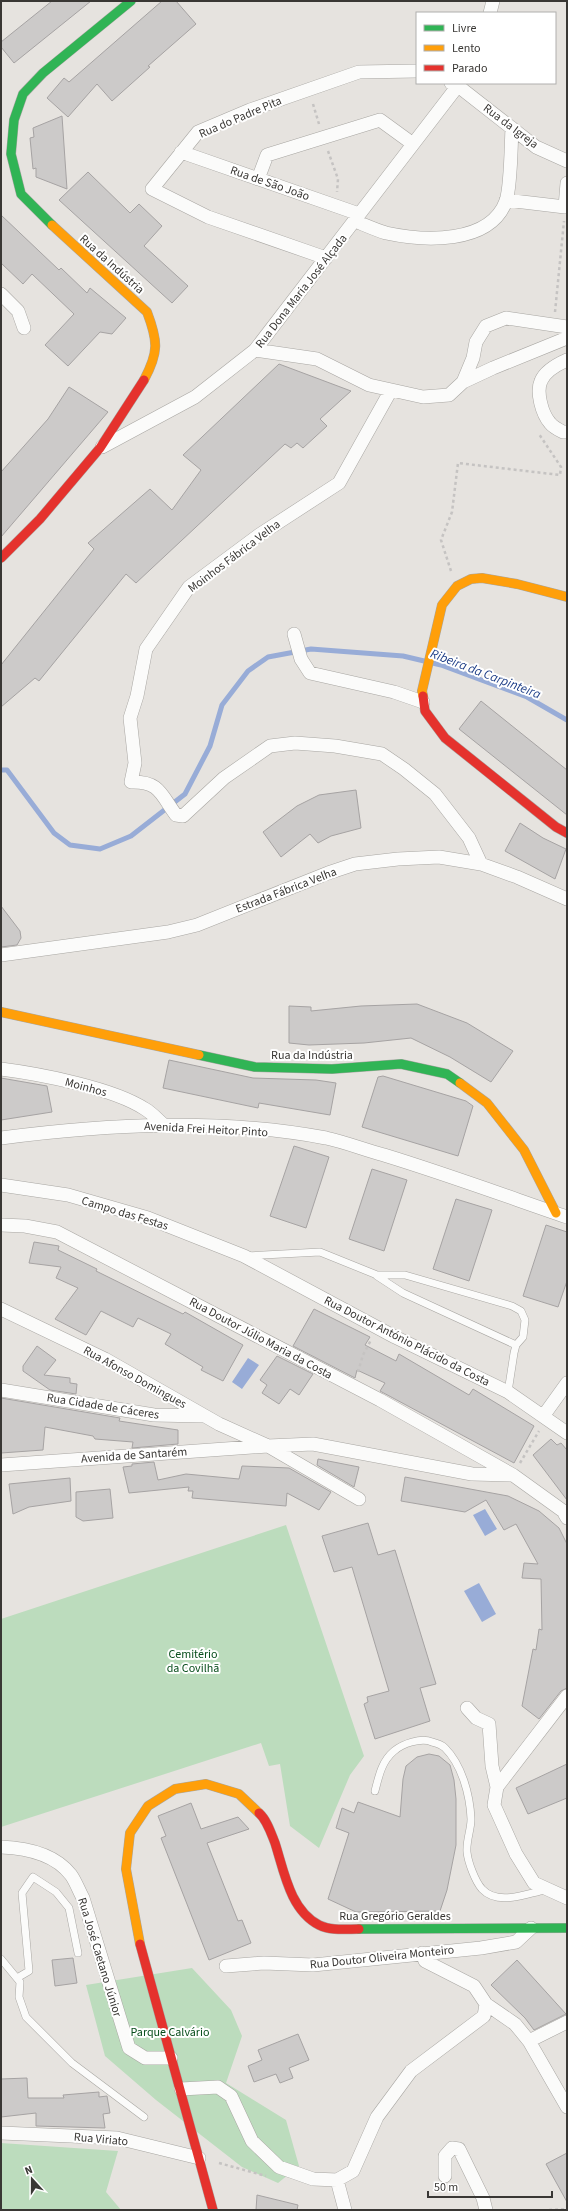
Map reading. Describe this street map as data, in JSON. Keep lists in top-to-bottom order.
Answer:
{
  "streets": {
    "main road": ["Rua da Indústria", "Rua Gregório Geraldes"],
    "street": [
      "Rua do Padre Pita",
      "Rua da Igreja",
      "Rua de São João",
      "Rua Dona Maria José Alçada",
      "Moinhos Fábrica Velha",
      "Estrada Fábrica Velha",
      "Moinhos",
      "Avenida Frei Heitor Pinto",
      "Campo das Festas",
      "Rua Doutor Júlio Maria da Costa",
      "Rua Doutor António Plácido da Costa",
      "Rua Afonso Domingues",
      "Rua Cidade de Cáceres",
      "Avenida de Santarém",
      "Rua José Caetano Júnior",
      "Rua Doutor Oliveira Monteiro",
      "Rua Viriato"
    ]
  },
  "crossings": [
    ["Rua do Padre Pita", "Rua de São João"],
    ["Rua do Padre Pita", "Rua Dona Maria José Alçada"],
    ["Rua da Igreja", "Rua Dona Maria José Alçada"],
    ["Rua de São João", "Rua Dona Maria José Alçada"],
    ["Rua da Indústria", "Rua Dona Maria José Alçada"],
    ["Rua da Indústria", "Avenida Frei Heitor Pinto"],
    ["Moinhos Fábrica Velha", "Estrada Fábrica Velha"],
    ["Moinhos", "Avenida Frei Heitor Pinto"],
    ["Campo das Festas", "Rua Doutor António Plácido da Costa"],
    ["Rua Doutor Júlio Maria da Costa", "Avenida de Santarém"],
    ["Rua Afonso Domingues", "Rua Cidade de Cáceres"],
    ["Rua Afonso Domingues", "Avenida de Santarém"],
    ["Rua Gregório Geraldes", "Rua José Caetano Júnior"],
    ["Rua Gregório Geraldes", "Rua Doutor Oliveira Monteiro"],
    ["Rua Gregório Geraldes", "Rua Viriato"]
  ],
  "water": ["Ribeira da Carpinteira"],
  "parks": ["Cemitério da Covilhã", "Parque Calvário"],
  "legend": ["Livre", "Lento", "Parado"],
  "scale_bar": "50 m",
  "north": "top"
}
